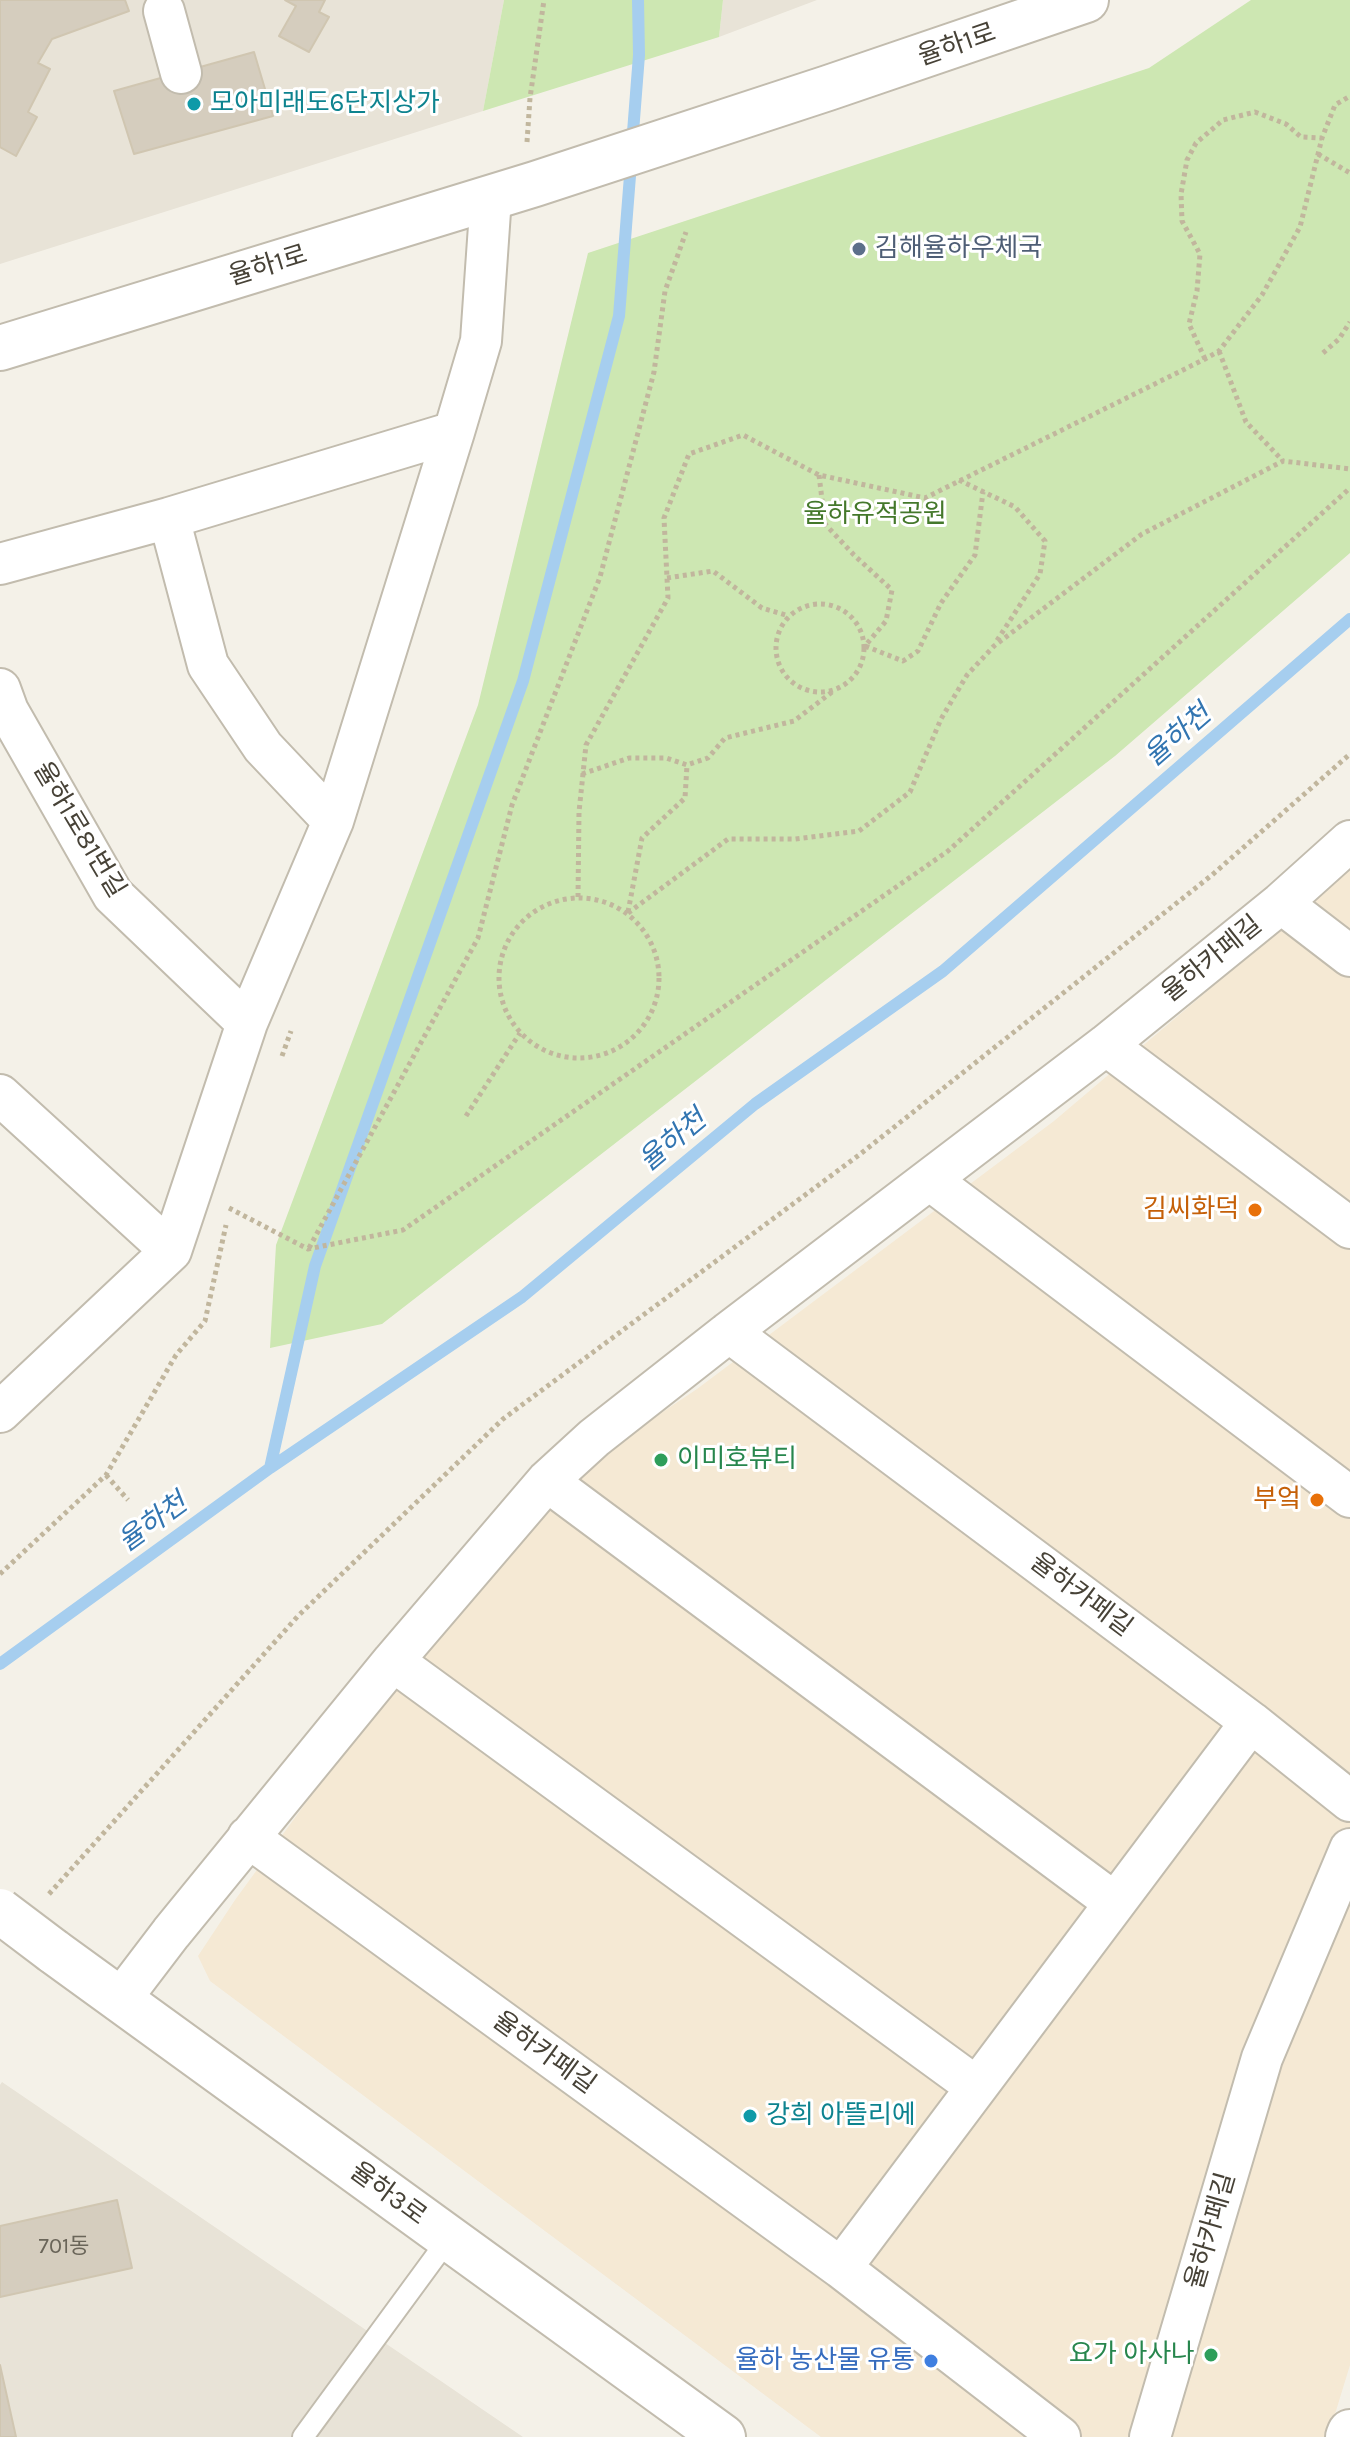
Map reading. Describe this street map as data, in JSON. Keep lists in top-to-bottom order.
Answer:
{
  "streets": {
    "street": [
      "율하1로",
      "율하1로81번길",
      "율하카페길",
      "율하3로"
    ]
  },
  "crossings": [
    ["율하카페길", "율하3로"]
  ],
  "water": ["율하천"],
  "parks": ["율하유적공원"],
  "places": [
    "모아미래도6단지상가",
    "김해율하우체국",
    "김씨화덕",
    "이미호뷰티",
    "부엌",
    "강희 아뜰리에",
    "요가 아사나",
    "율하 농산물 유통"
  ],
  "house_numbers": ["701동"]
}
